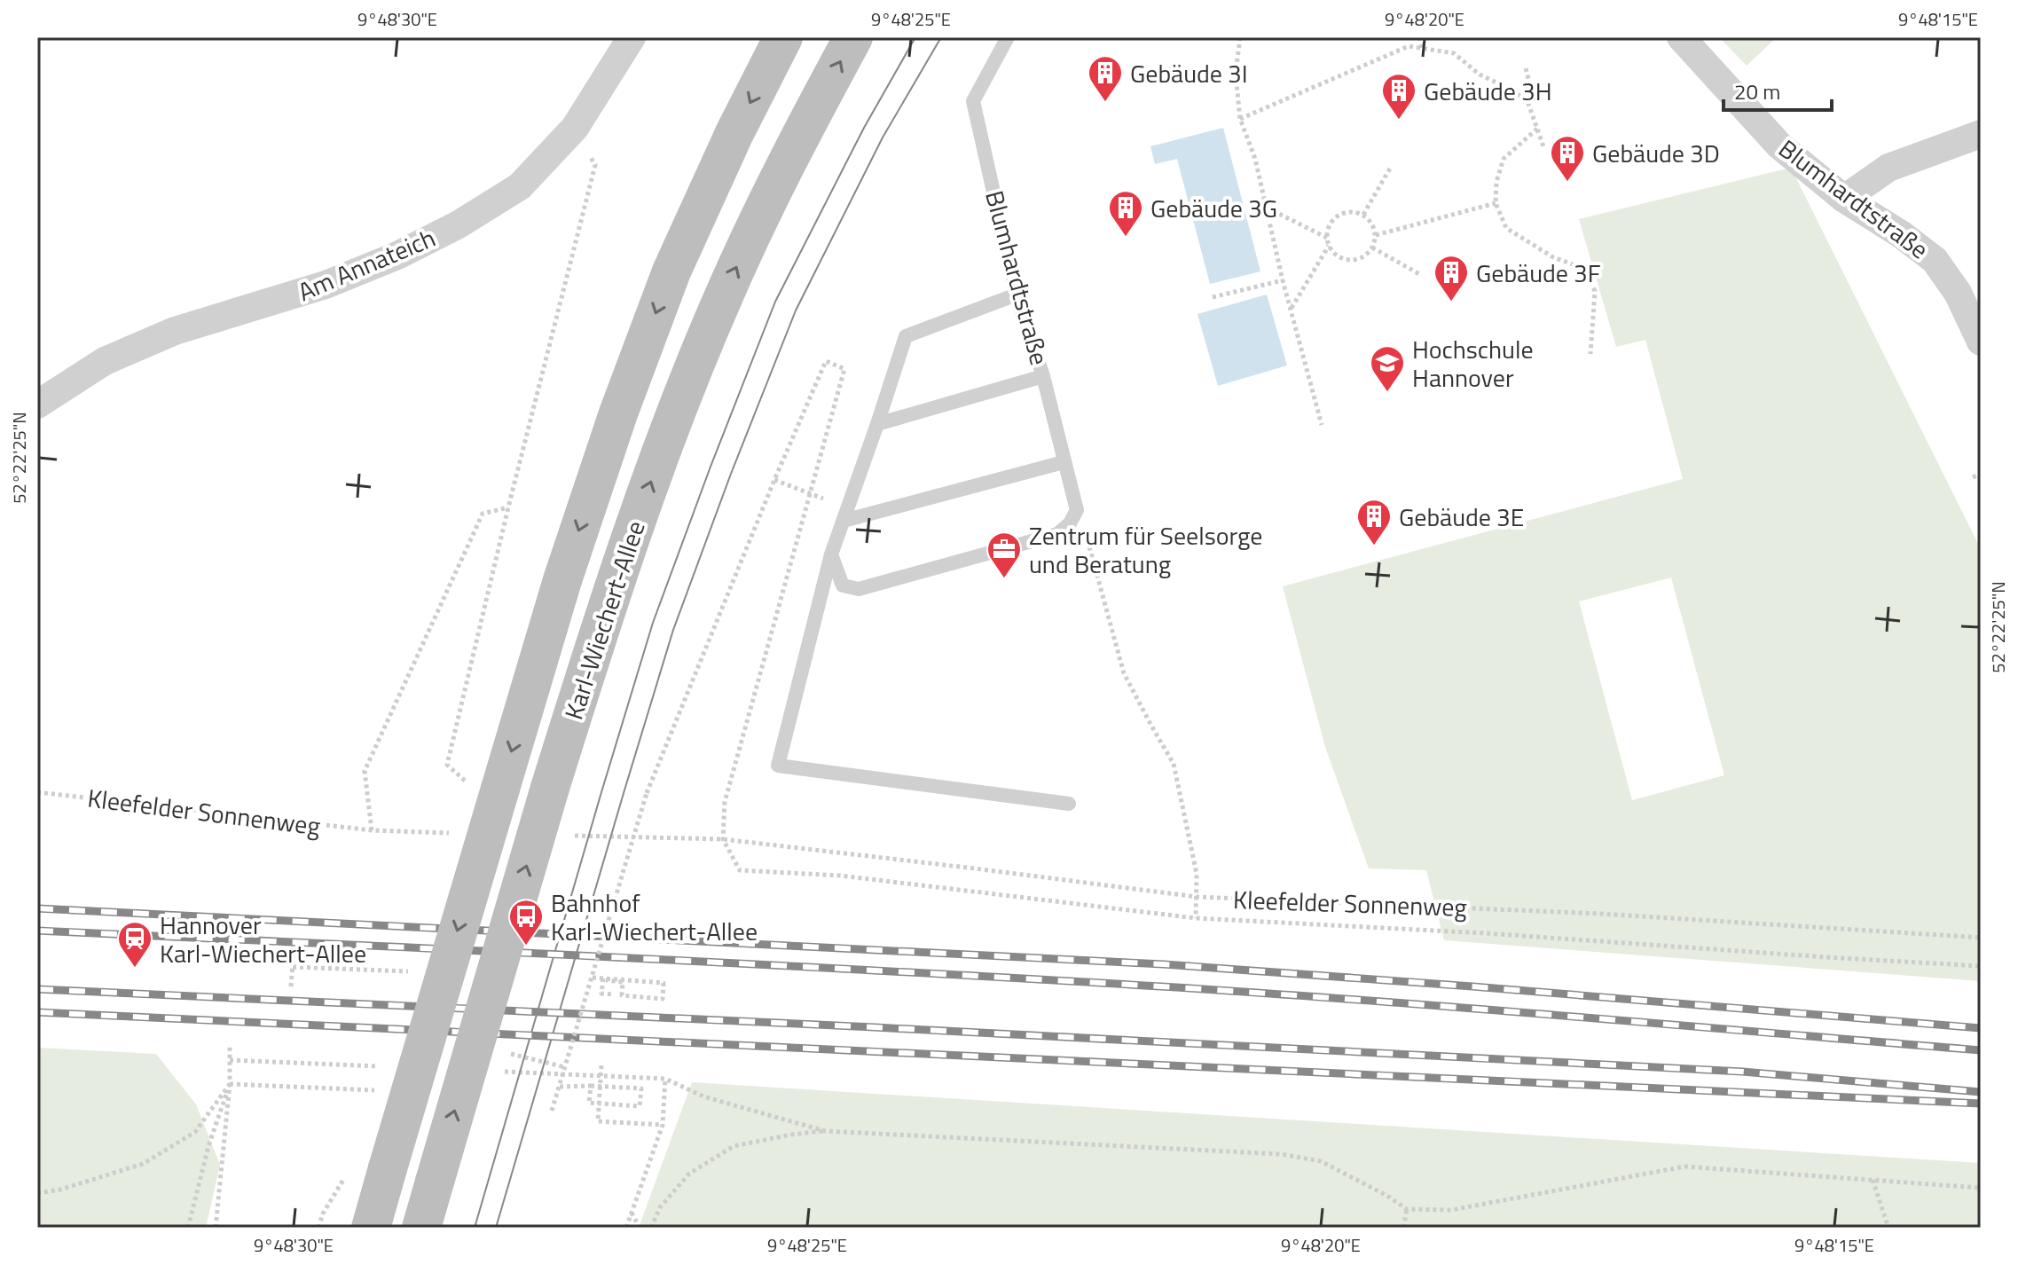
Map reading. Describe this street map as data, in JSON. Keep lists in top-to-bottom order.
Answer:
{
  "streets": {
    "main road": ["Karl-Wiechert-Allee"],
    "street": ["Blumhardtstraße", "Am Annateich"],
    "path": ["Kleefelder Sonnenweg"]
  },
  "places": {
    "building": [
      "Gebäude 3I",
      "Gebäude 3H",
      "Gebäude 3D",
      "Gebäude 3G",
      "Gebäude 3F",
      "Gebäude 3E"
    ],
    "school or university": ["Hochschule Hannover"],
    "office": ["Zentrum für Seelsorge und Beratung"],
    "bus stop": ["Bahnhof Karl-Wiechert-Allee"],
    "station": ["Hannover Karl-Wiechert-Allee"]
  },
  "scale_bar": "20 m",
  "coordinates": [
    "9°48'30\"E",
    "9°48'25\"E",
    "9°48'20\"E",
    "9°48'15\"E",
    "52°22'25\"N"
  ]
}
